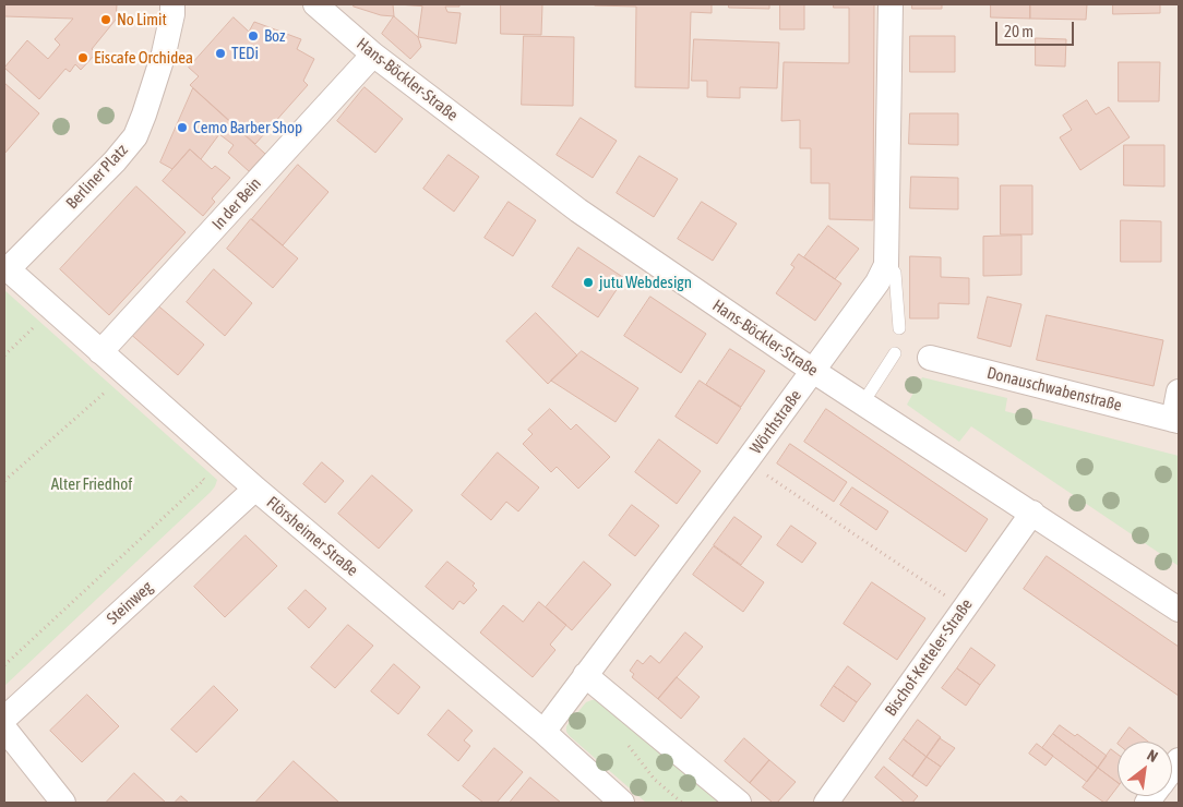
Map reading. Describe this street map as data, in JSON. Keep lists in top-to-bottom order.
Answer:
{
  "streets": {
    "street": [
      "Hans-Böckler-Straße",
      "Berliner Platz",
      "In der Bein",
      "Donauschwabenstraße",
      "Wörthstraße",
      "Flörsheimer Straße",
      "Steinweg",
      "Bischof-Ketteler-Straße"
    ]
  },
  "crossings": [
    ["Hans-Böckler-Straße", "In der Bein"],
    ["Hans-Böckler-Straße", "Wörthstraße"],
    ["Hans-Böckler-Straße", "Bischof-Ketteler-Straße"],
    ["Berliner Platz", "Flörsheimer Straße"],
    ["In der Bein", "Flörsheimer Straße"],
    ["Wörthstraße", "Flörsheimer Straße"],
    ["Flörsheimer Straße", "Steinweg"]
  ],
  "parks": ["Alter Friedhof"],
  "places": [
    "No Limit",
    "Boz",
    "TEDi",
    "Eiscafe Orchidea",
    "Cemo Barber Shop",
    "jutu Webdesign"
  ],
  "scale_bar": "20 m",
  "north": "top right"
}
